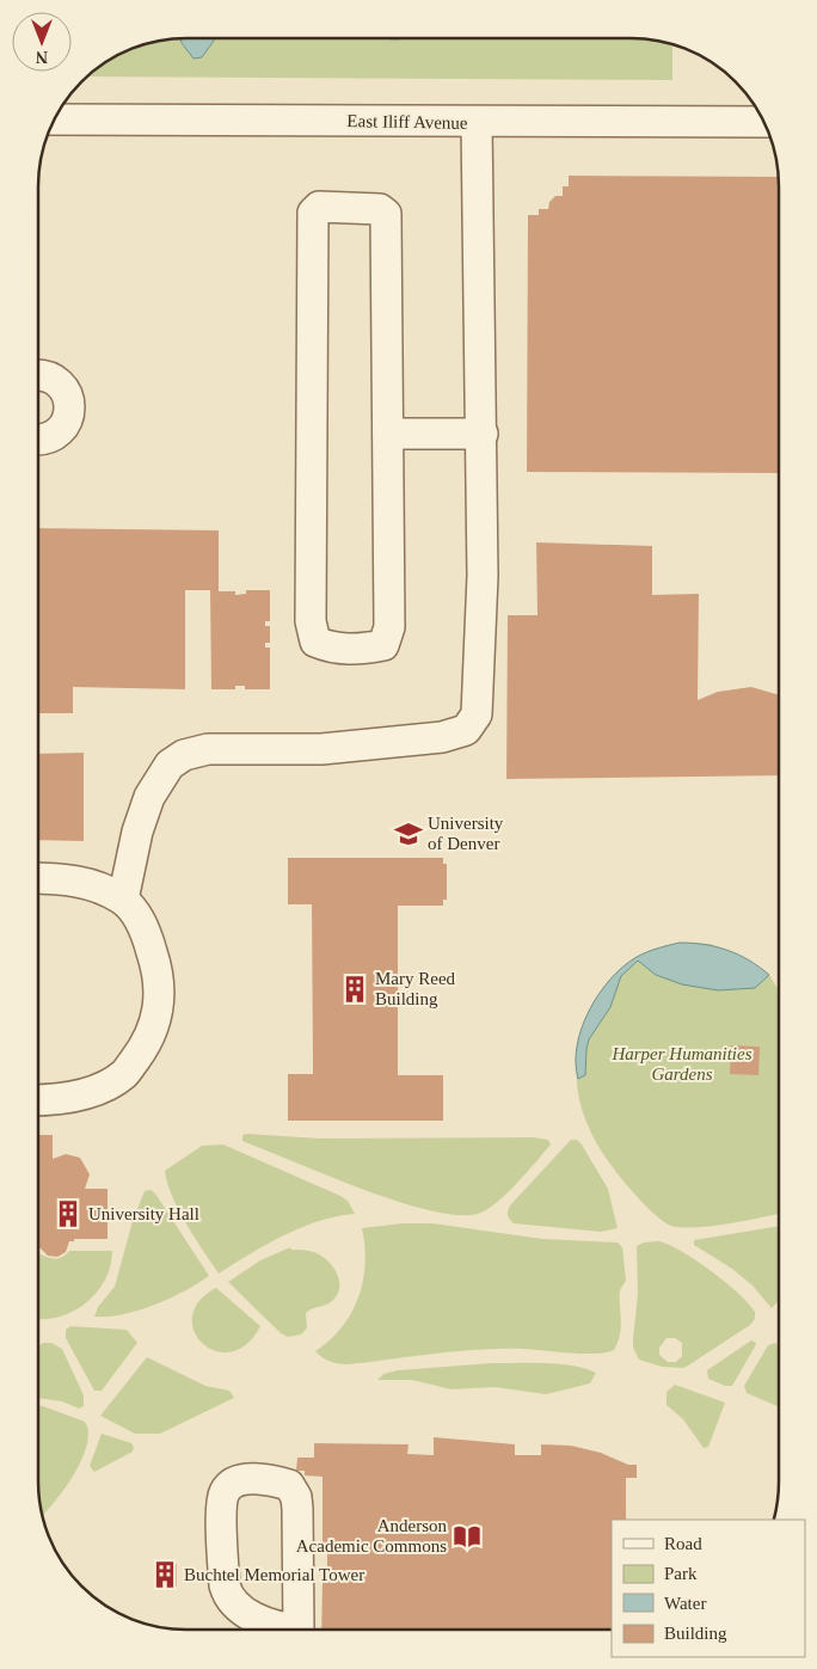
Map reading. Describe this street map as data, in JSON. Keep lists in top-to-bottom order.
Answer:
{
  "streets": {
    "street": ["East Iliff Avenue"]
  },
  "parks": ["Harper Humanities Gardens"],
  "places": {
    "school or university": ["University of Denver"],
    "building": ["Mary Reed Building", "University Hall", "Buchtel Memorial Tower"],
    "library": ["Anderson Academic Commons"]
  },
  "legend": [
    "Road",
    "Park",
    "Water",
    "Building"
  ],
  "north": "bottom"
}
